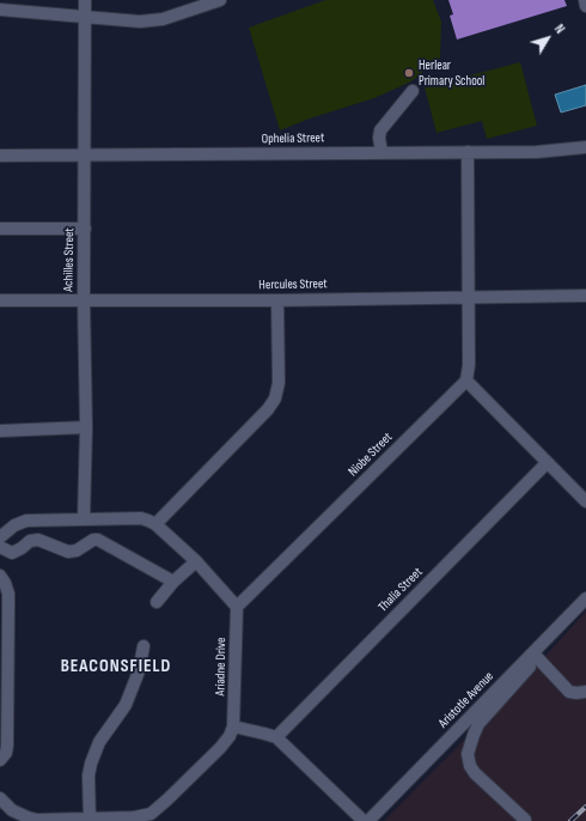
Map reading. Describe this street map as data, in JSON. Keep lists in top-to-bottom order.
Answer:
{
  "streets": {
    "street": [
      "Ophelia Street",
      "Achilles Street",
      "Hercules Street",
      "Niobe Street",
      "Thalia Street",
      "Ariadne Drive",
      "Aristotle Avenue"
    ]
  },
  "crossings": [
    ["Ophelia Street", "Achilles Street"],
    ["Achilles Street", "Hercules Street"],
    ["Niobe Street", "Ariadne Drive"]
  ],
  "districts": ["BEACONSFIELD"],
  "places": ["Herlear Primary School"],
  "north": "top right"
}
